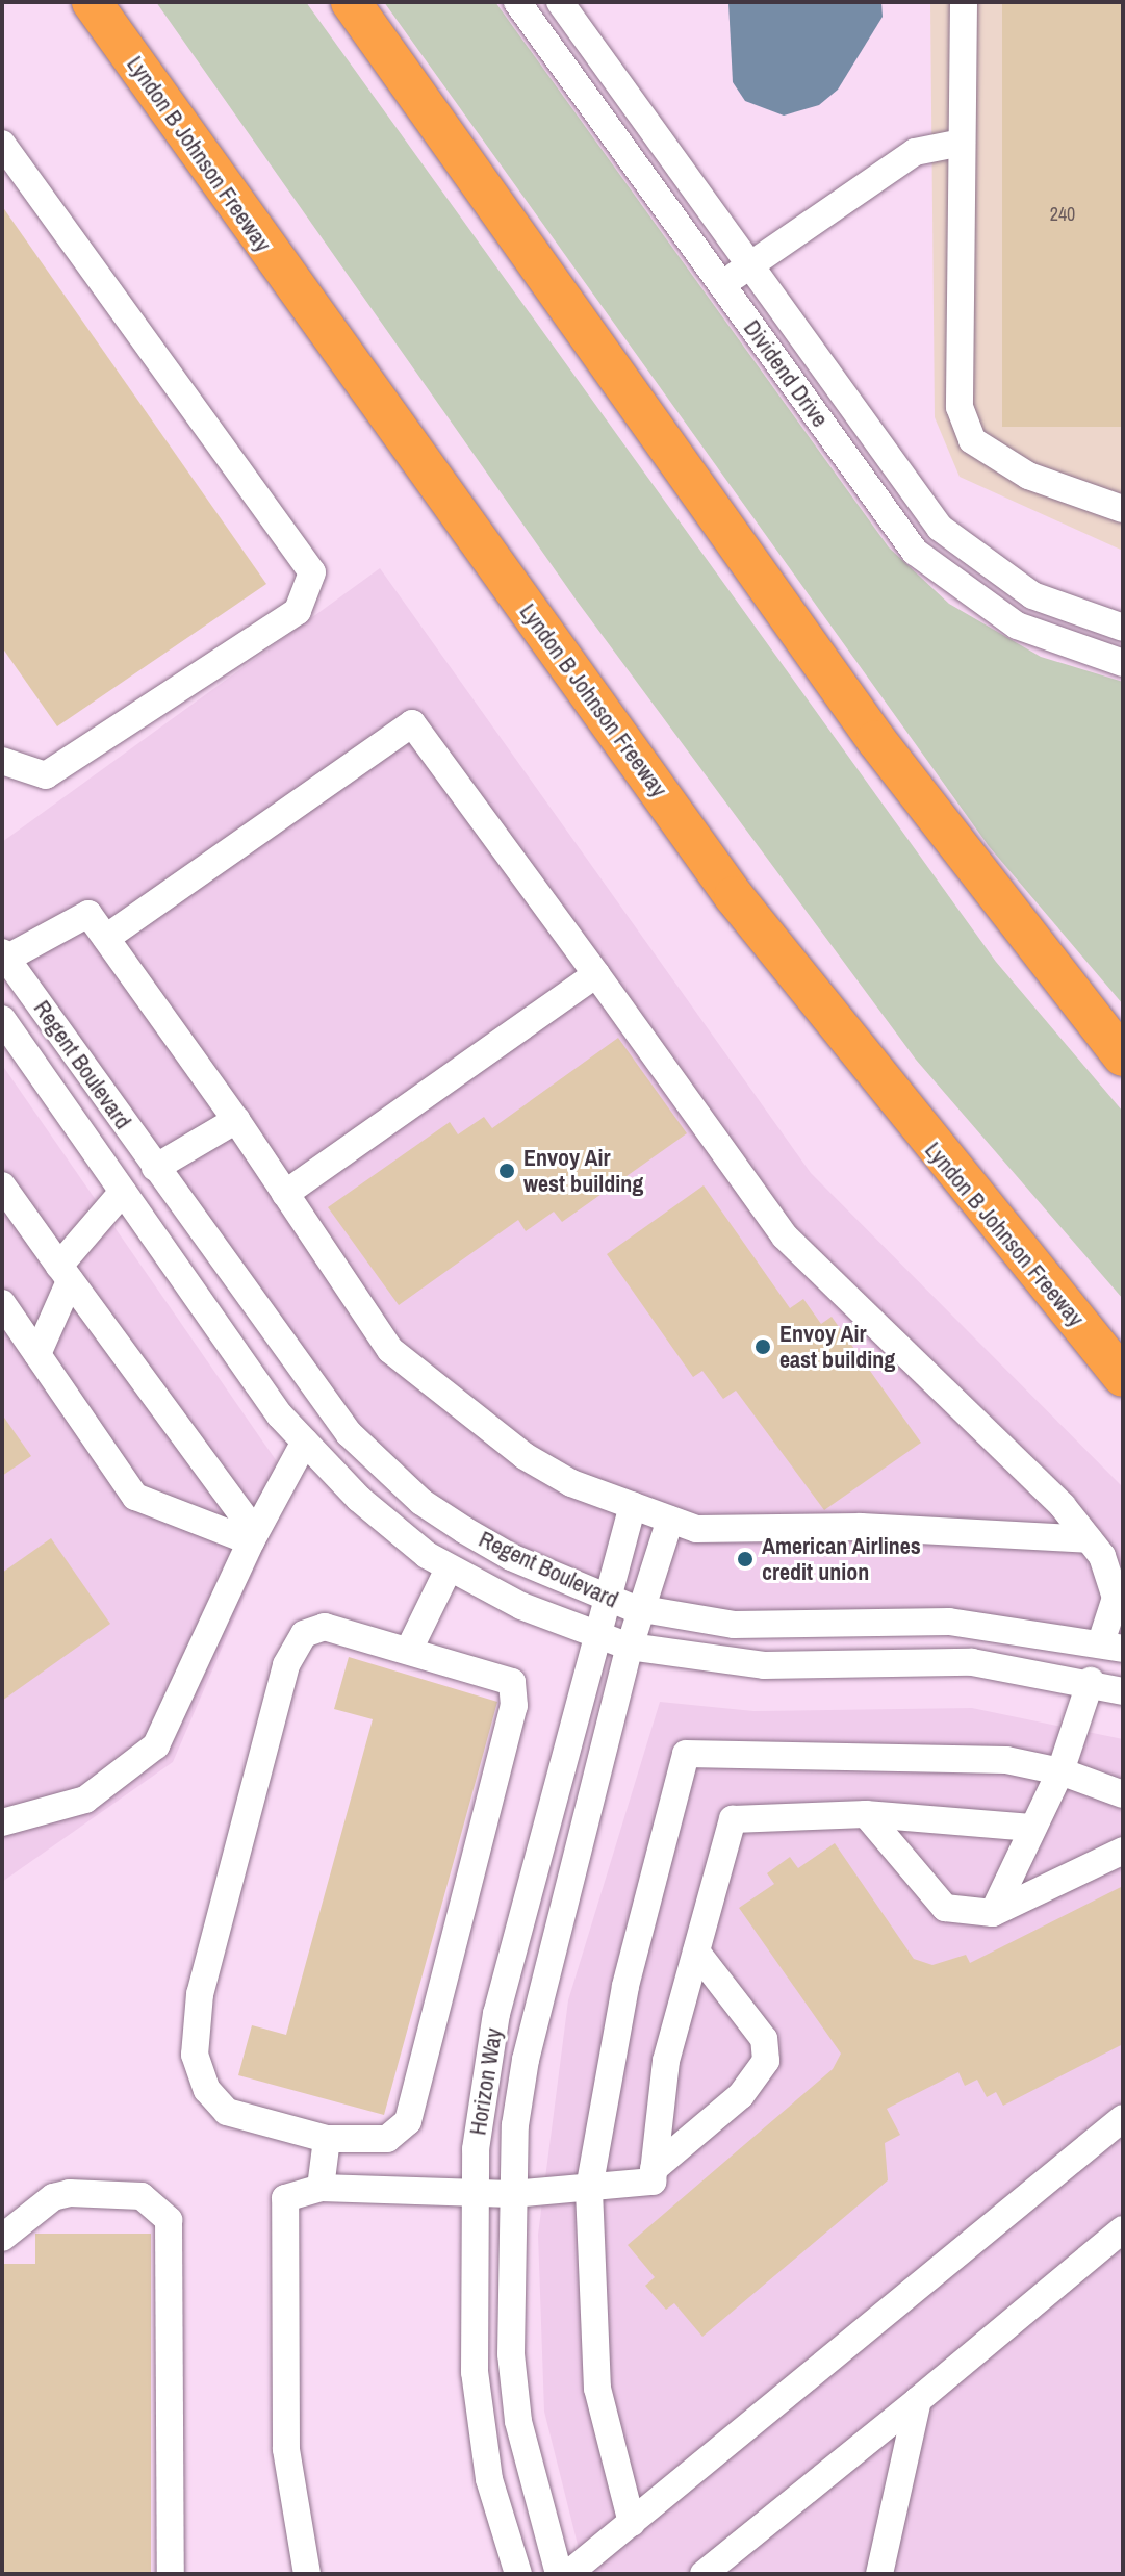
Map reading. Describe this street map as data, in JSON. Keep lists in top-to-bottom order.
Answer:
{
  "streets": {
    "highway": ["Lyndon B Johnson Freeway"],
    "street": ["Dividend Drive", "Regent Boulevard", "Horizon Way"]
  },
  "crossings": [
    ["Regent Boulevard", "Horizon Way"]
  ],
  "places": ["Envoy Air west building", "Envoy Air east building", "American Airlines credit union"],
  "house_numbers": ["240"]
}
